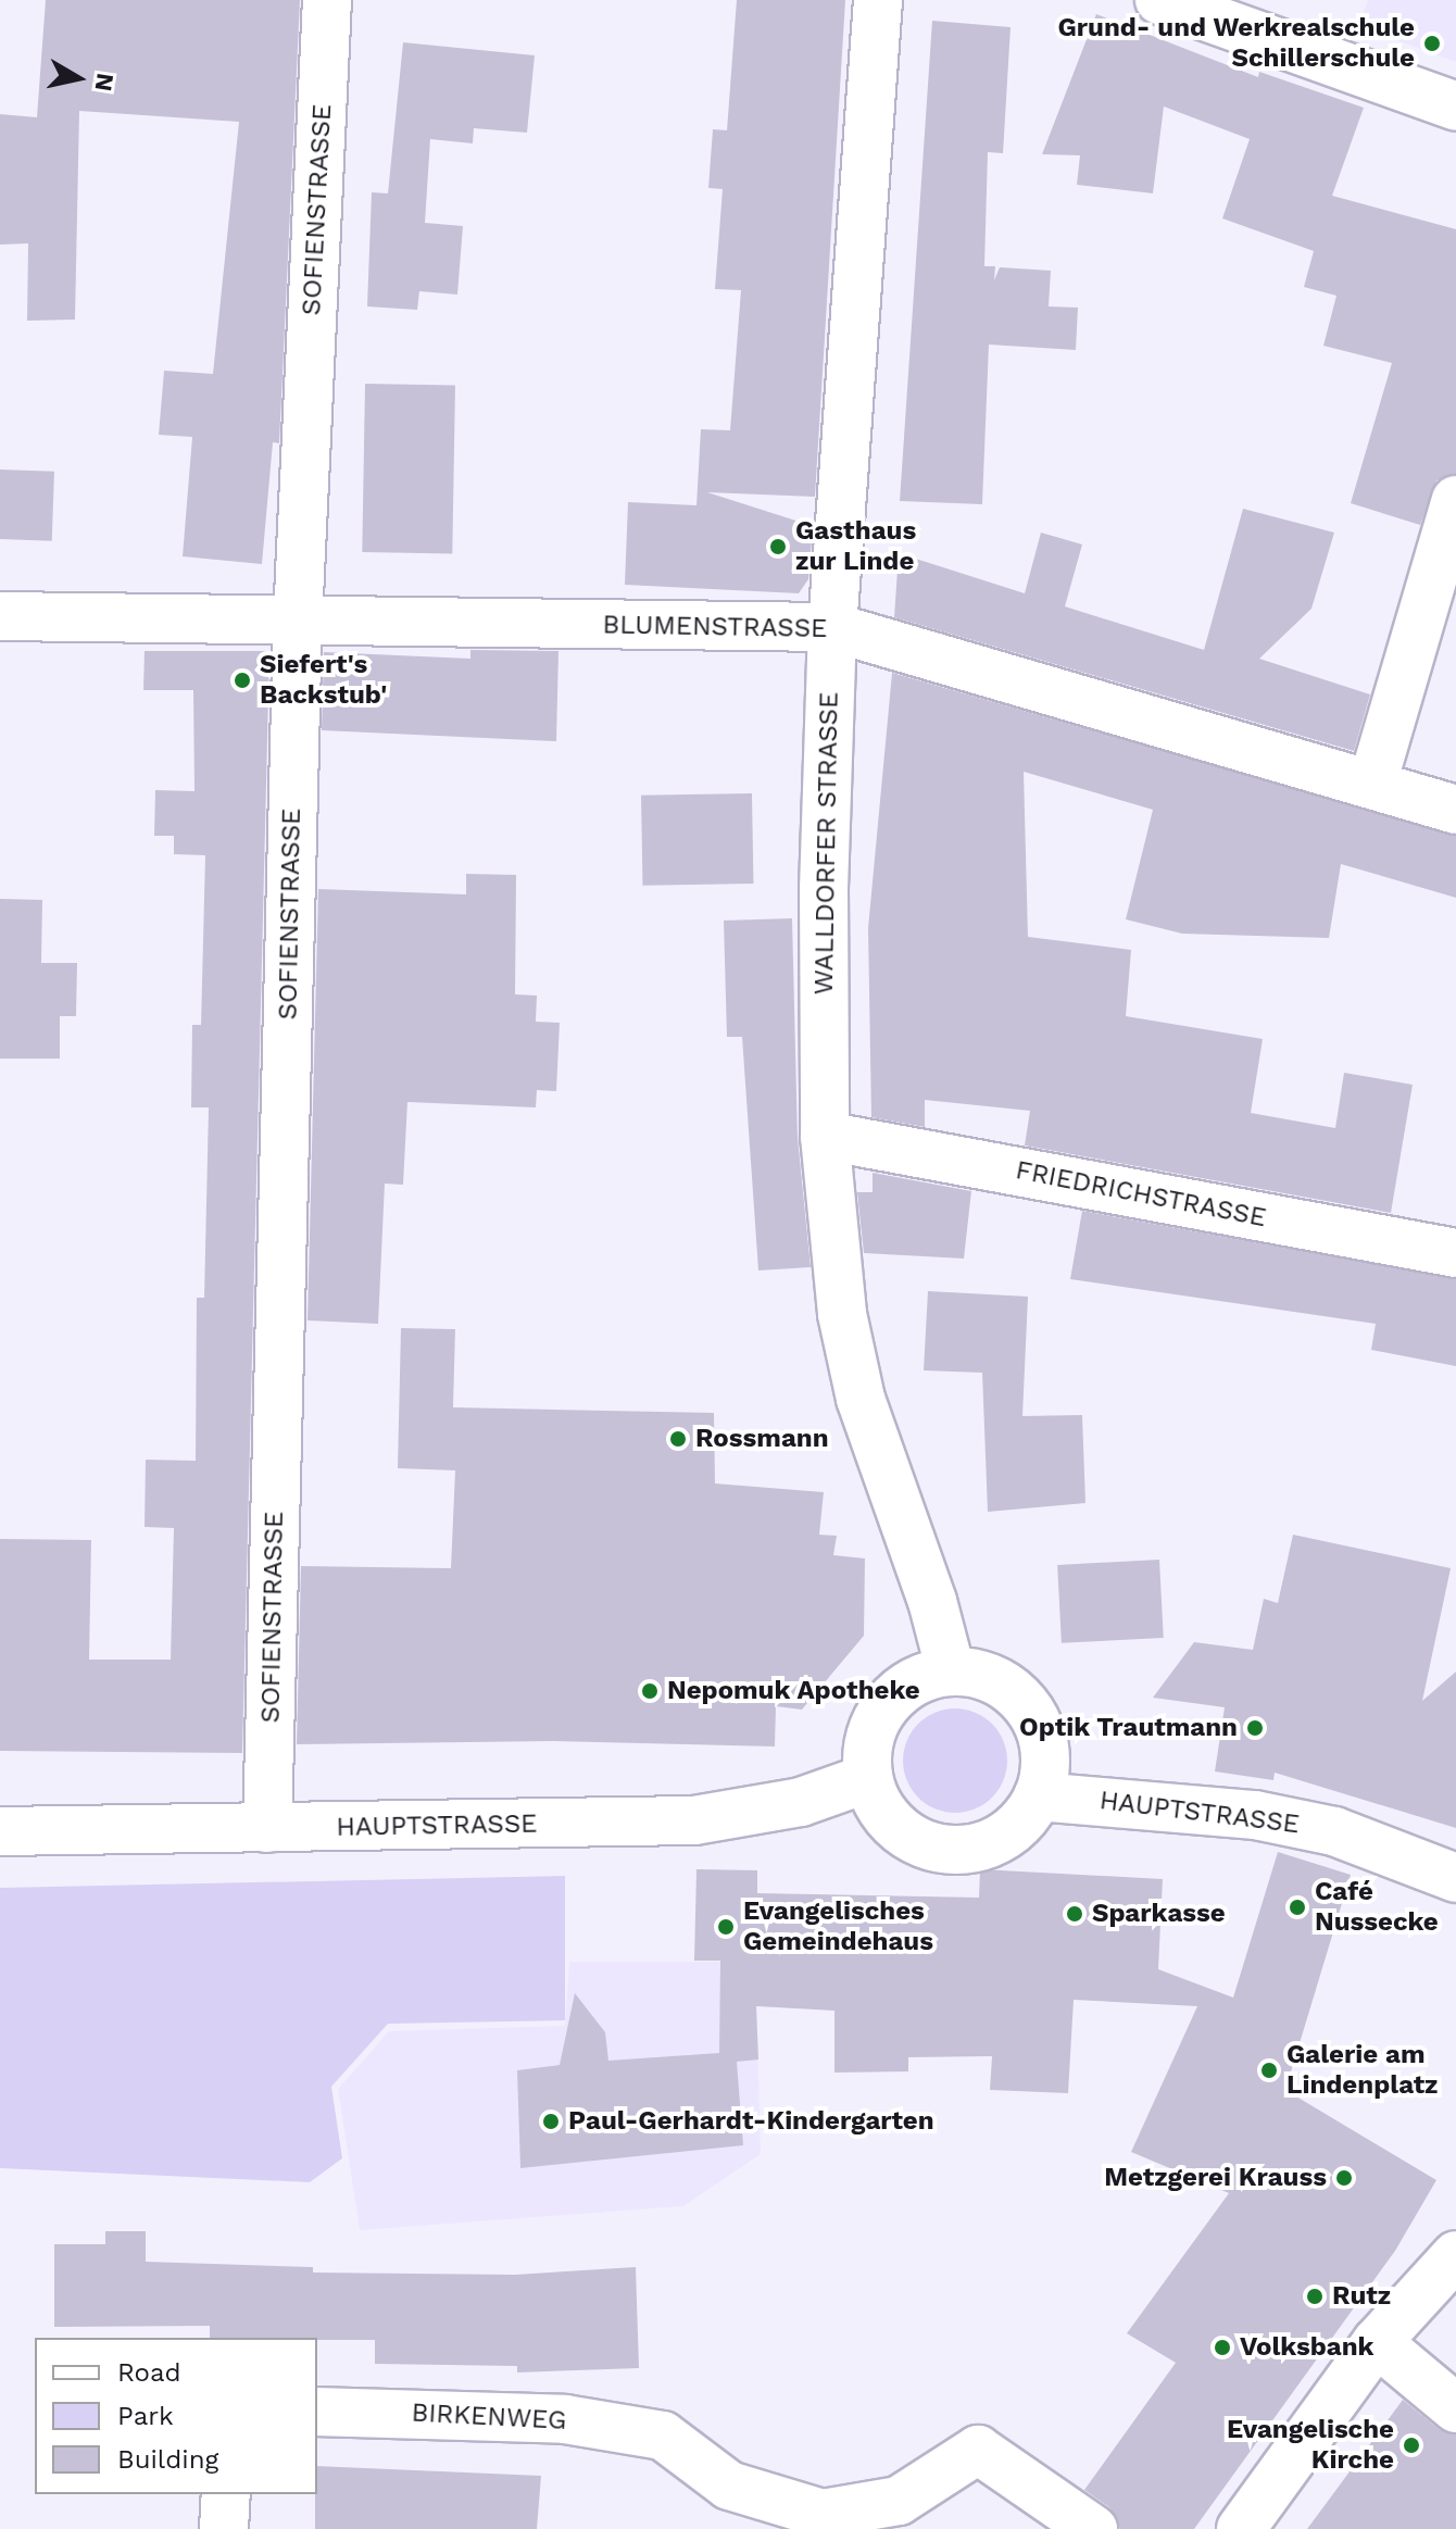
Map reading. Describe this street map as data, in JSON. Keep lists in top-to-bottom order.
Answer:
{
  "streets": {
    "street": [
      "SOFIENSTRASSE",
      "BLUMENSTRASSE",
      "WALLDORFER STRASSE",
      "FRIEDRICHSTRASSE",
      "HAUPTSTRASSE",
      "BIRKENWEG"
    ]
  },
  "crossings": [
    ["SOFIENSTRASSE", "BLUMENSTRASSE"],
    ["SOFIENSTRASSE", "HAUPTSTRASSE"],
    ["BLUMENSTRASSE", "WALLDORFER STRASSE"],
    ["WALLDORFER STRASSE", "FRIEDRICHSTRASSE"],
    ["WALLDORFER STRASSE", "HAUPTSTRASSE"]
  ],
  "places": [
    "Grund- und Werkrealschule Schillerschule",
    "Gasthaus zur Linde",
    "Siefert's Backstub'",
    "Rossmann",
    "Nepomuk Apotheke",
    "Optik Trautmann",
    "Café Nussecke",
    "Sparkasse",
    "Evangelisches Gemeindehaus",
    "Galerie am Lindenplatz",
    "Paul-Gerhardt-Kindergarten",
    "Metzgerei Krauss",
    "Rutz",
    "Volksbank",
    "Evangelische Kirche"
  ],
  "legend": ["Road", "Park", "Building"],
  "north": "right"
}
